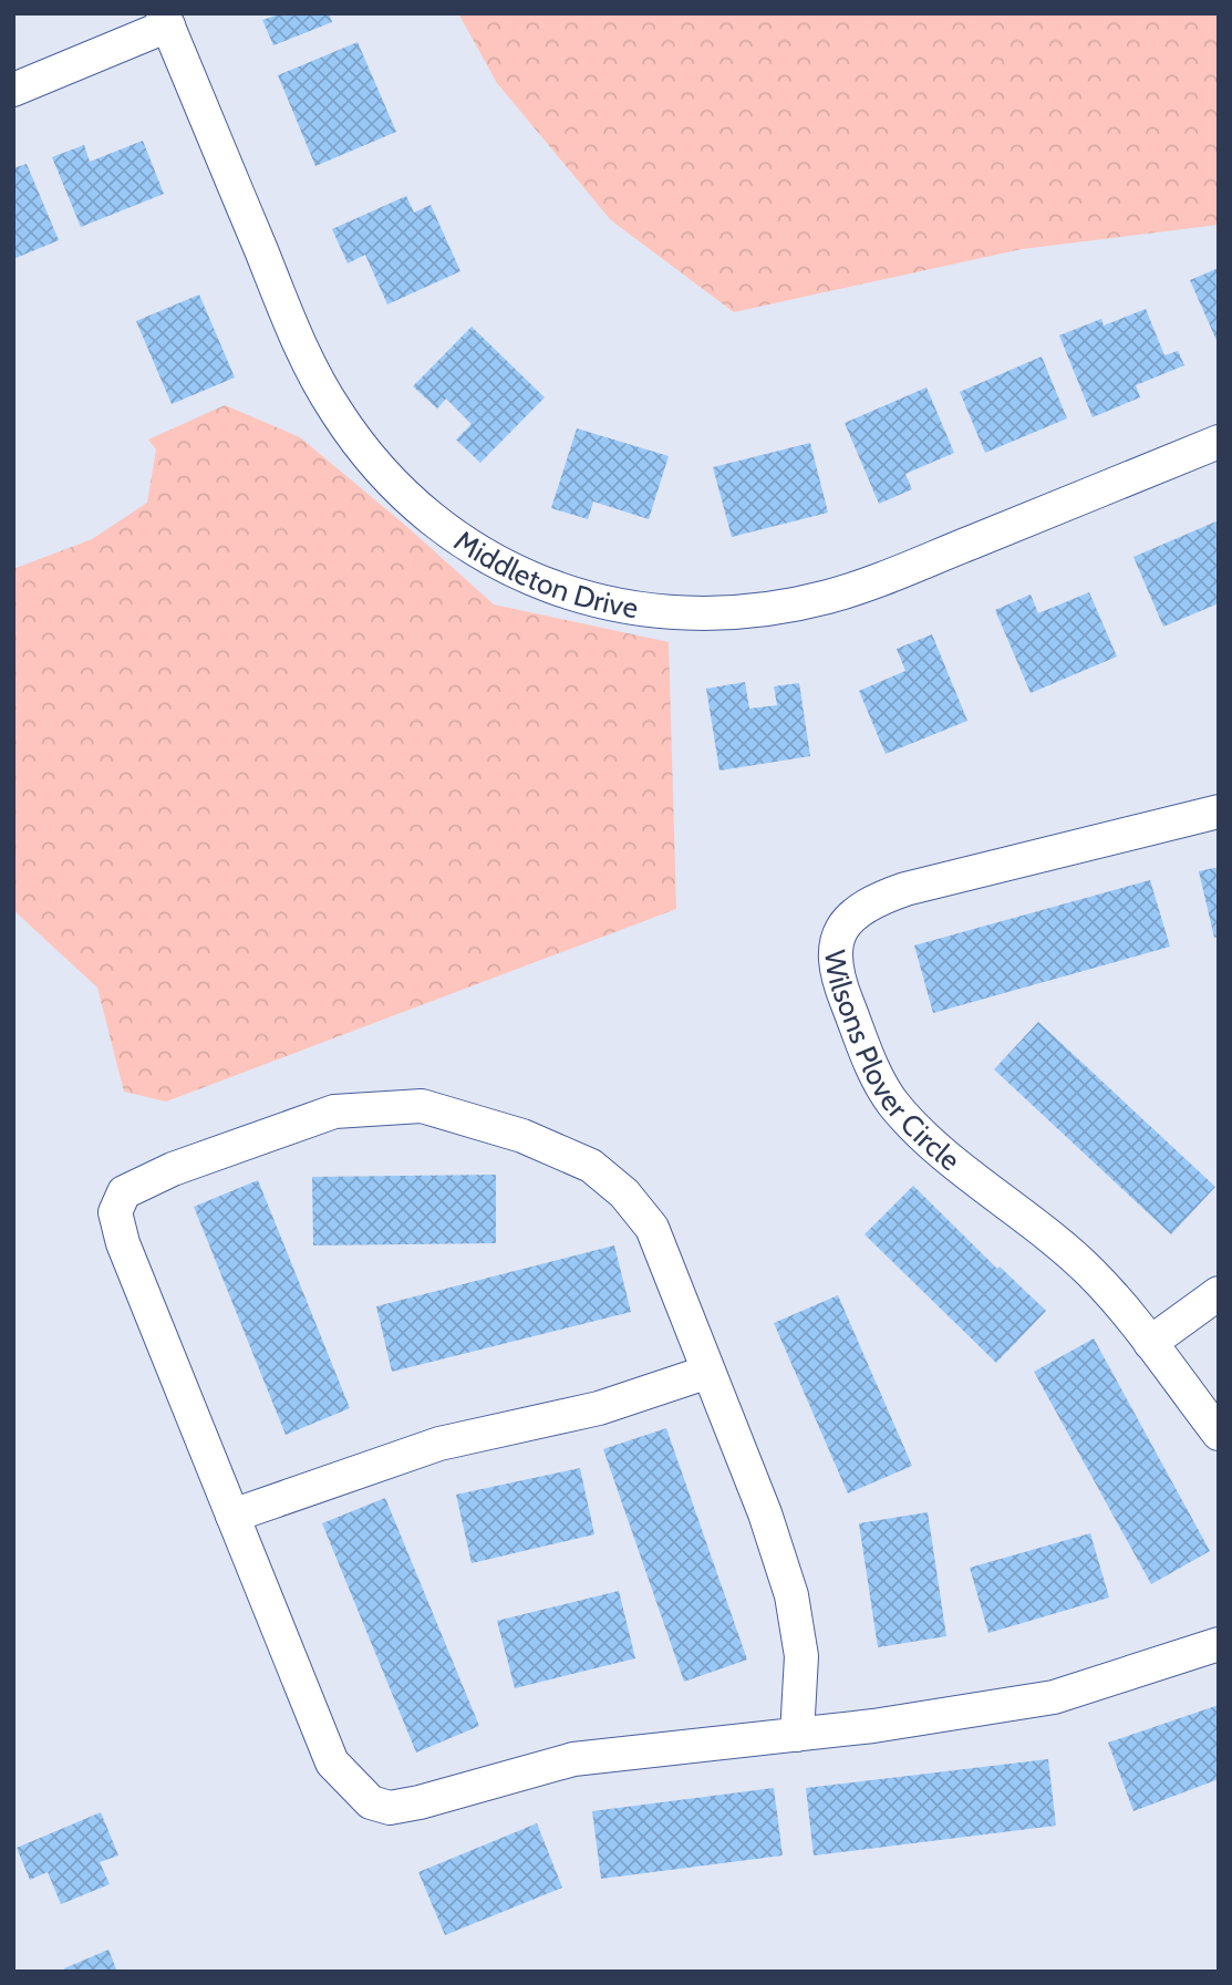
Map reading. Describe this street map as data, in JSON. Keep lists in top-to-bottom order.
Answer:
{
  "streets": {
    "street": ["Middleton Drive", "Wilsons Plover Circle"]
  }
}
